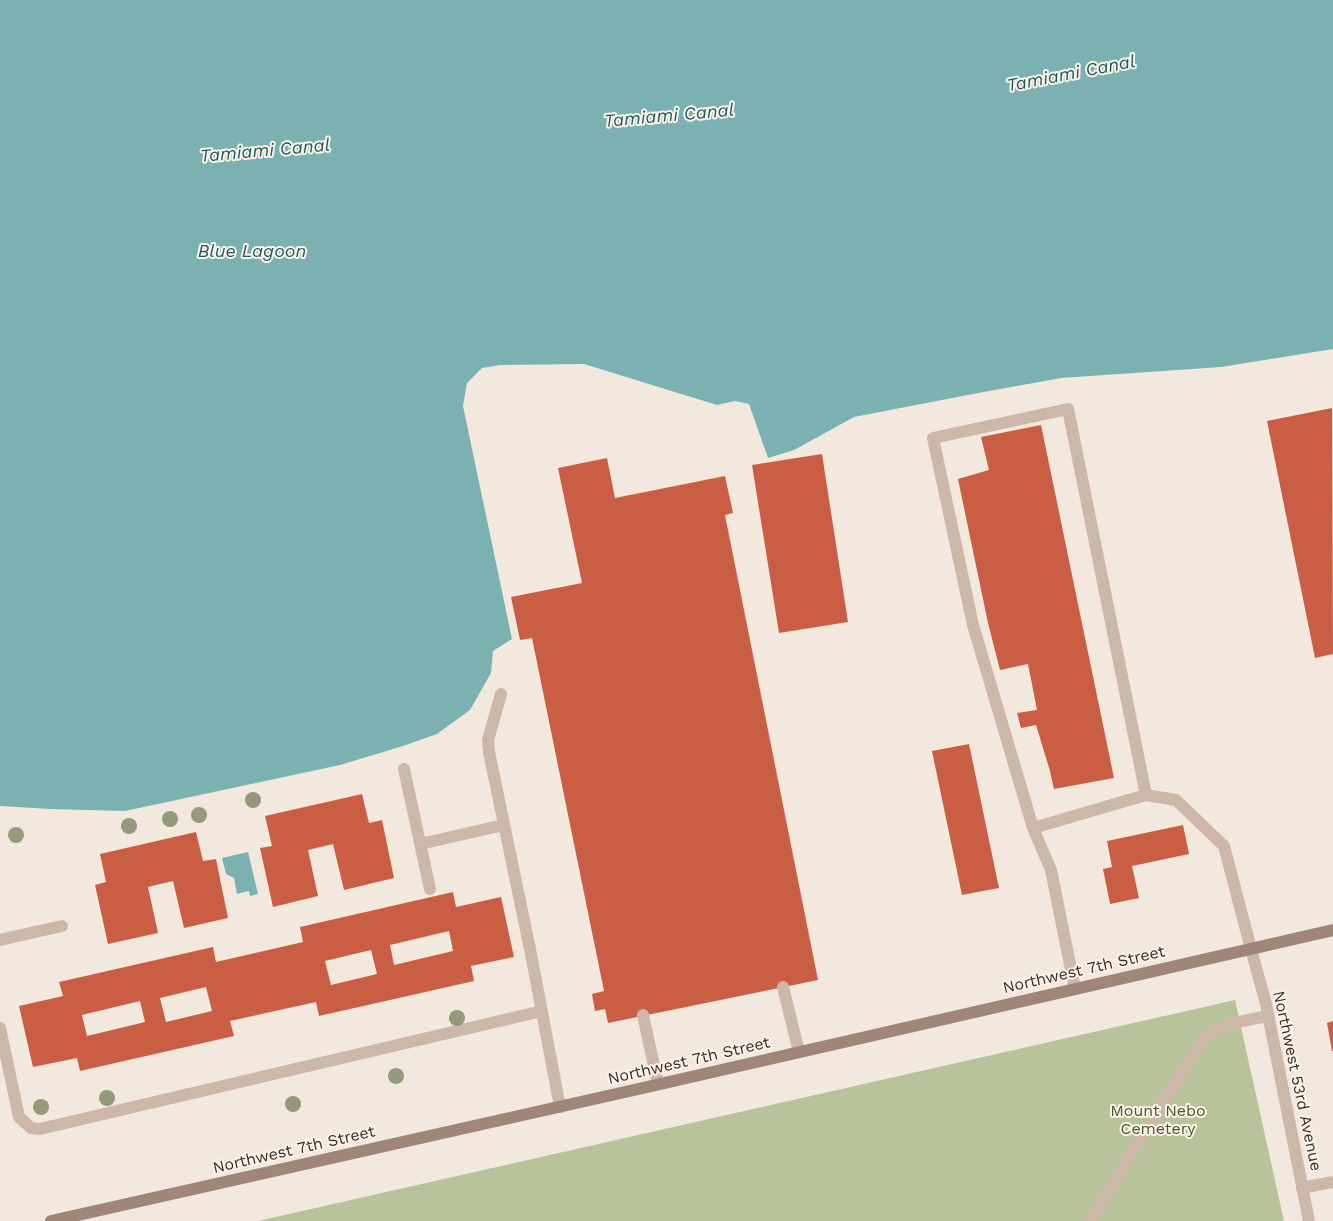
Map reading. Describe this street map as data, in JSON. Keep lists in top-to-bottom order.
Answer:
{
  "streets": {
    "main road": ["Northwest 7th Street"],
    "street": ["Northwest 53rd Avenue"]
  },
  "crossings": [
    ["Northwest 7th Street", "Northwest 53rd Avenue"]
  ],
  "water": ["Tamiami Canal", "Blue Lagoon"],
  "parks": ["Mount Nebo Cemetery"]
}
